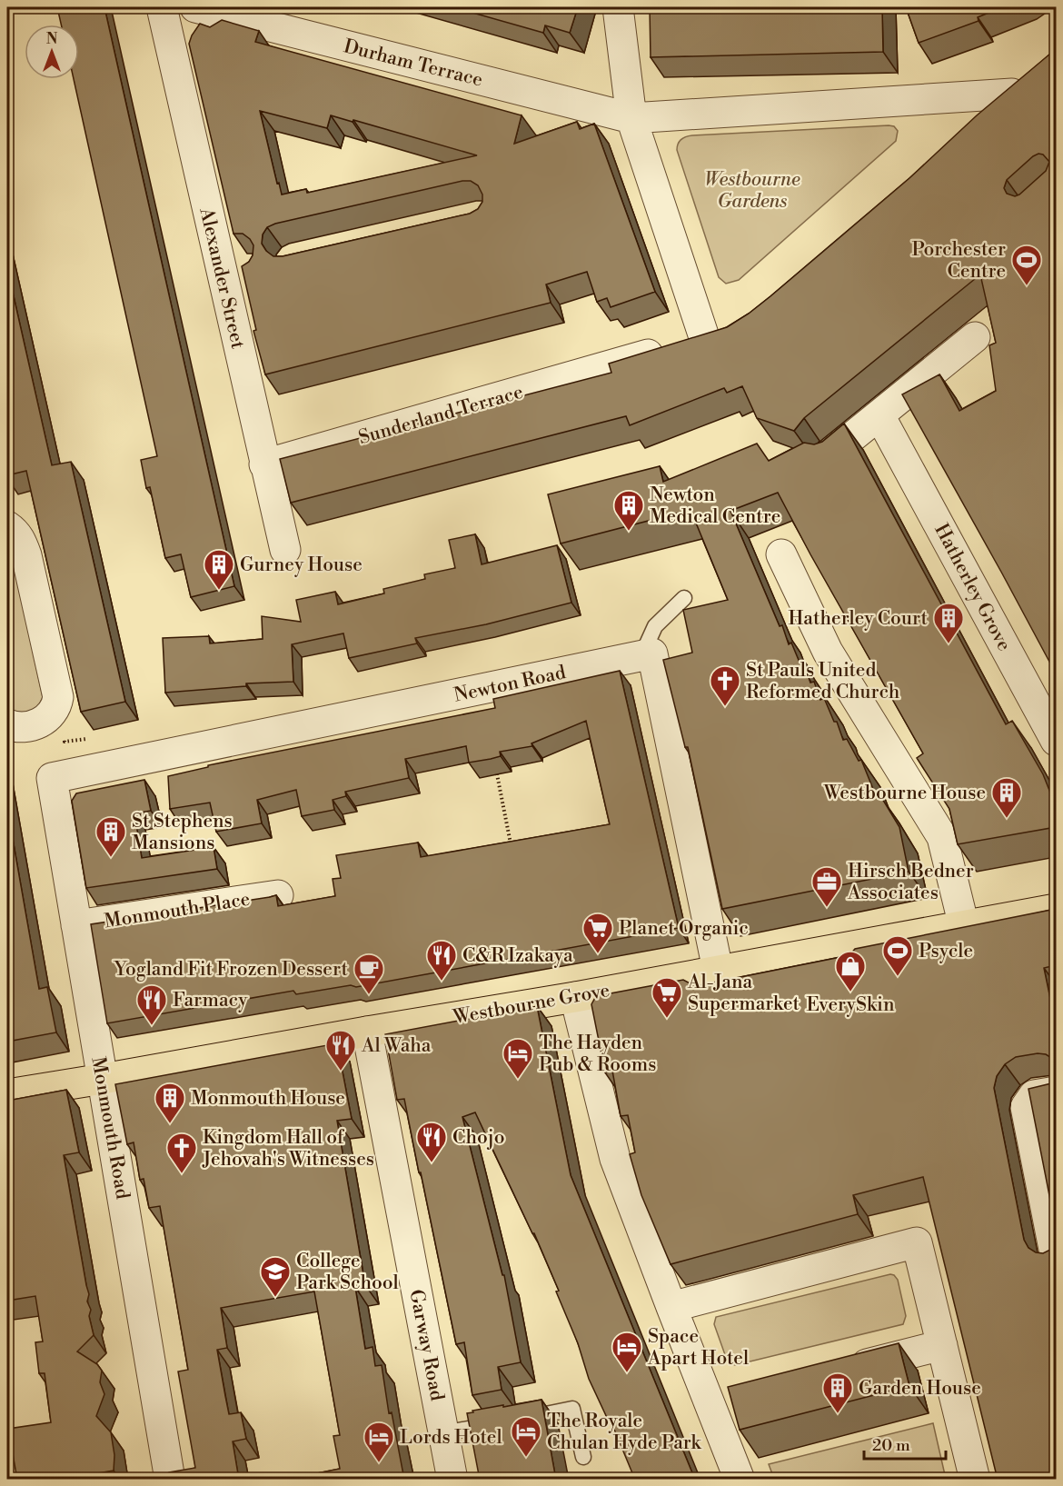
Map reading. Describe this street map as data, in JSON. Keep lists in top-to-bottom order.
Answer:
{
  "streets": {
    "main road": ["Westbourne Grove"],
    "street": [
      "Durham Terrace",
      "Alexander Street",
      "Sunderland Terrace",
      "Hatherley Grove",
      "Newton Road",
      "Monmouth Place",
      "Monmouth Road",
      "Garway Road"
    ]
  },
  "crossings": [
    ["Durham Terrace", "Sunderland Terrace"],
    ["Alexander Street", "Sunderland Terrace"],
    ["Newton Road", "Monmouth Road"],
    ["Monmouth Place", "Monmouth Road"],
    ["Westbourne Grove", "Monmouth Road"],
    ["Westbourne Grove", "Garway Road"]
  ],
  "parks": ["Westbourne Gardens"],
  "places": {
    "sports": ["Porchester Centre", "Psycle"],
    "building": [
      "Newton Medical Centre",
      "Gurney House",
      "Hatherley Court",
      "Westbourne House",
      "St Stephens Mansions",
      "Monmouth House",
      "Garden House"
    ],
    "church": ["St Pauls United Reformed Church", "Kingdom Hall of Jehovah's Witnesses"],
    "office": ["Hirsch Bedner Associates"],
    "supermarket": ["Planet Organic", "Al-Jana Supermarket"],
    "restaurant": [
      "C&R Izakaya",
      "Farmacy",
      "Al Waha",
      "Chojo"
    ],
    "shop": ["EverySkin"],
    "cafe": ["Yogland Fit Frozen Dessert"],
    "hotel": [
      "The Hayden Pub & Rooms",
      "Space Apart Hotel",
      "The Royale Chulan Hyde Park",
      "Lords Hotel"
    ],
    "school or university": ["College Park School"]
  },
  "scale_bar": "20 m",
  "north": "top"
}
